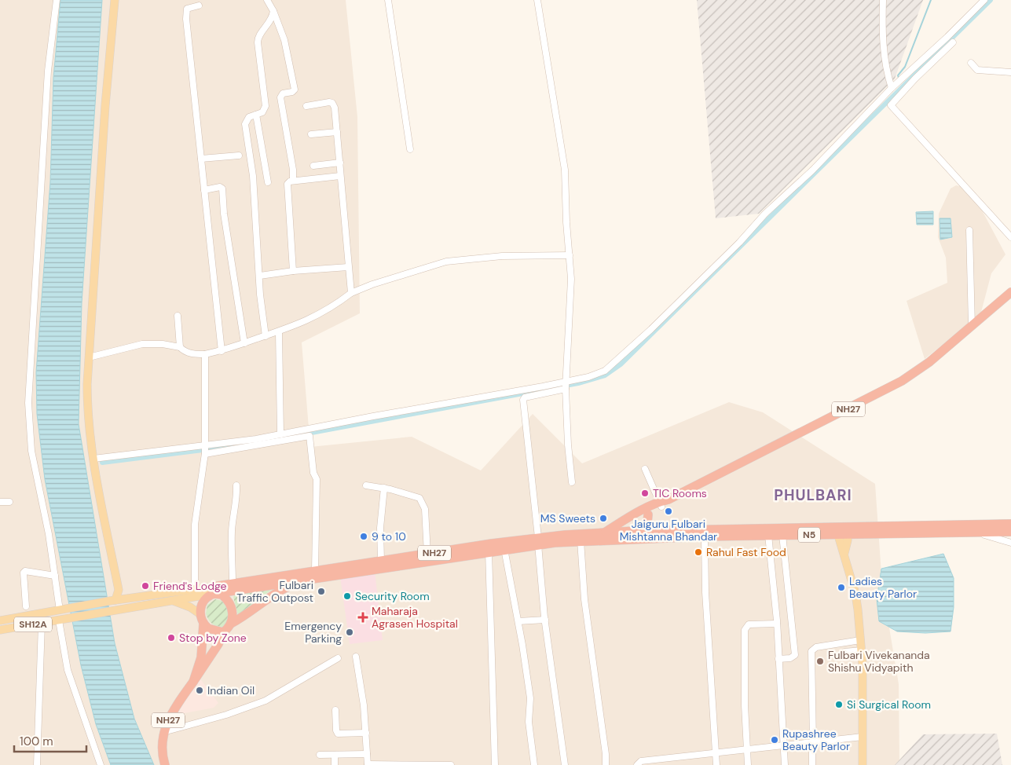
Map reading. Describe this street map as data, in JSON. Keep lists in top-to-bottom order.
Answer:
{
  "streets": {
    "highway": ["NH27", "N5"],
    "main road": ["SH12A"]
  },
  "crossings": [
    ["NH27", "N5"],
    ["NH27", "SH12A"]
  ],
  "districts": ["PHULBARI"],
  "places": {
    "other": [
      "TIC Rooms",
      "Jaiguru Fulbari Mishtanna Bhandar",
      "MS Sweets",
      "9 to 10",
      "Rahul Fast Food",
      "Friend's Lodge",
      "Ladies Beauty Parlor",
      "Fulbari Traffic Outpost",
      "Security Room",
      "Emergency Parking",
      "Stop by Zone",
      "Fulbari Vivekananda Shishu Vidyapith",
      "Indian Oil",
      "Si Surgical Room",
      "Rupashree Beauty Parlor"
    ],
    "health": ["Maharaja Agrasen Hospital"]
  },
  "scale_bar": "100 m"
}
